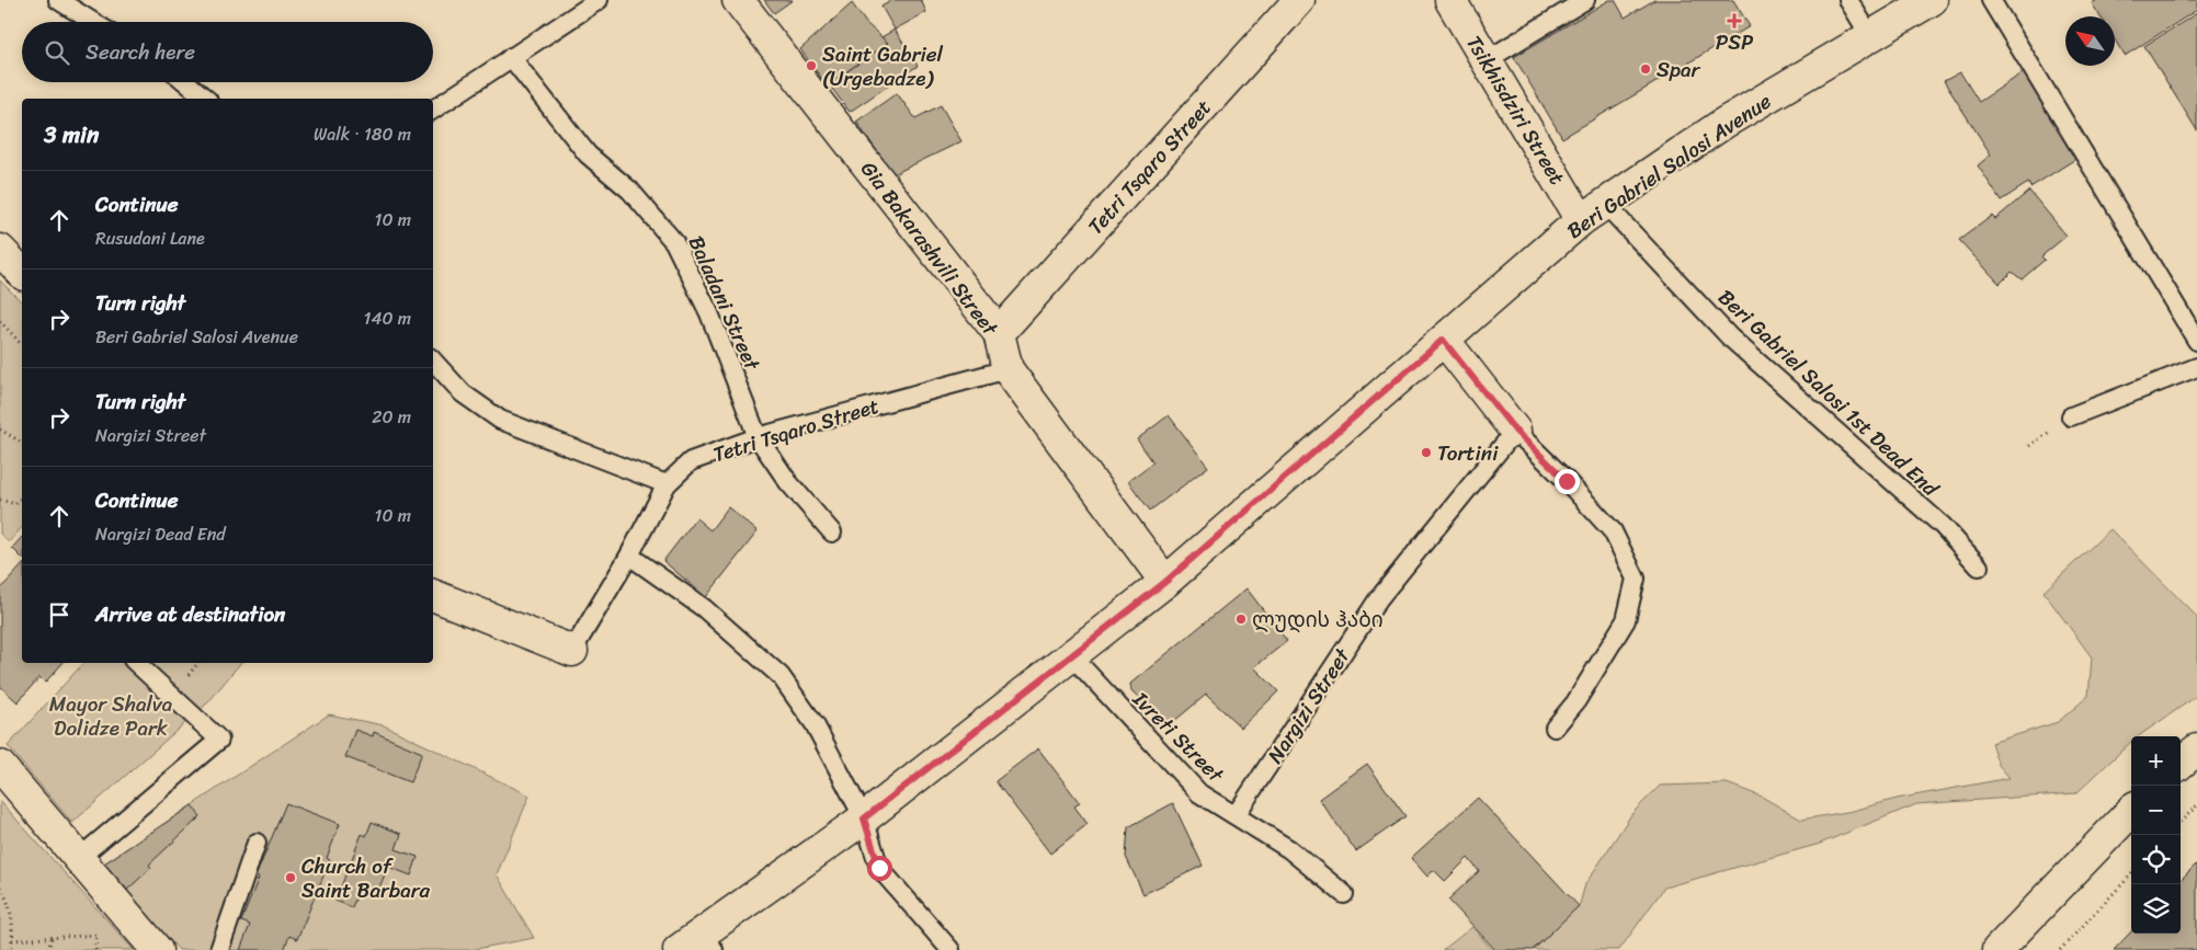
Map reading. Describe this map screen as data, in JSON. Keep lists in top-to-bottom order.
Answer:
{
  "streets": {
    "street": [
      "Tsikhisdziri Street",
      "Beri Gabriel Salosi Avenue",
      "Tetri Tsqaro Street",
      "Gia Bakarashvili Street"
    ],
    "lane": [
      "Baladani Street",
      "Beri Gabriel Salosi 1st Dead End",
      "Nargizi Street",
      "Ivreti Street"
    ]
  },
  "crossings": [
    ["Tsikhisdziri Street", "Beri Gabriel Salosi Avenue"],
    ["Beri Gabriel Salosi Avenue", "Gia Bakarashvili Street"],
    ["Beri Gabriel Salosi Avenue", "Beri Gabriel Salosi 1st Dead End"],
    ["Beri Gabriel Salosi Avenue", "Ivreti Street"],
    ["Tetri Tsqaro Street", "Gia Bakarashvili Street"],
    ["Tetri Tsqaro Street", "Baladani Street"],
    ["Nargizi Street", "Ivreti Street"]
  ],
  "parks": ["Mayor Shalva Dolidze Park"],
  "places": {
    "health": ["PSP"],
    "other": [
      "Saint Gabriel (Urgebadze)",
      "Spar",
      "Tortini",
      "ლუდის ჰაბი",
      "Church of Saint Barbara"
    ]
  },
  "north": "top left",
  "page": {
    "search": "Search here",
    "heading": ["3 min", "Walk · 180 m"],
    "list": [
      ["Continue", "Rusudani Lane", "10 m"],
      ["Turn right", "Beri Gabriel Salosi Avenue", "140 m"],
      ["Turn right", "Nargizi Street", "20 m"],
      ["Continue", "Nargizi Dead End", "10 m"],
      "Arrive at destination"
    ],
    "map_buttons": ["+", "−"]
  }
}
